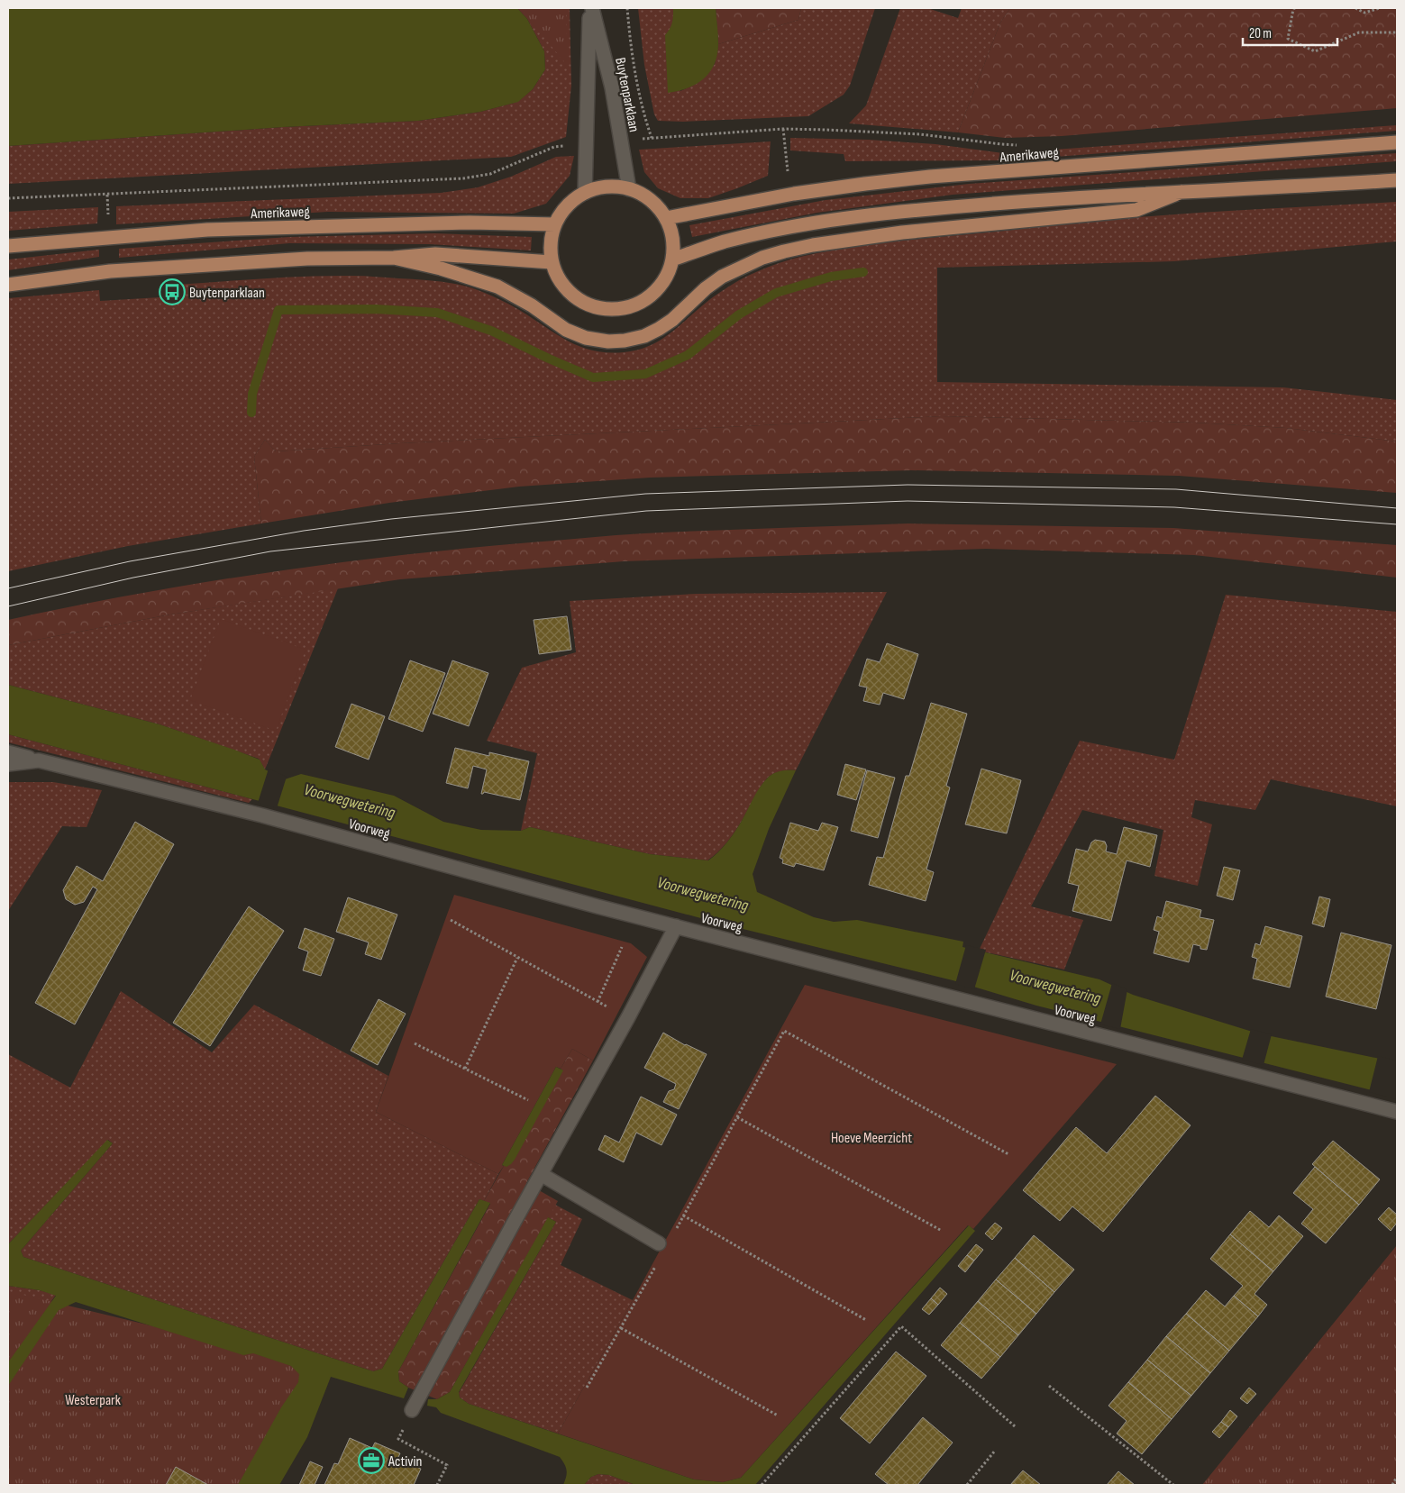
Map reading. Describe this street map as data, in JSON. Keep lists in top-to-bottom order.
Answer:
{
  "streets": {
    "main road": ["Amerikaweg"],
    "street": ["Buytenparklaan", "Voorweg"]
  },
  "crossings": [
    ["Buytenparklaan", "Amerikaweg"]
  ],
  "water": ["Voorwegwetering"],
  "parks": ["Hoeve Meerzicht", "Westerpark"],
  "places": {
    "bus stop": ["Buytenparklaan"],
    "office": ["Activin"]
  },
  "scale_bar": "20 m"
}
